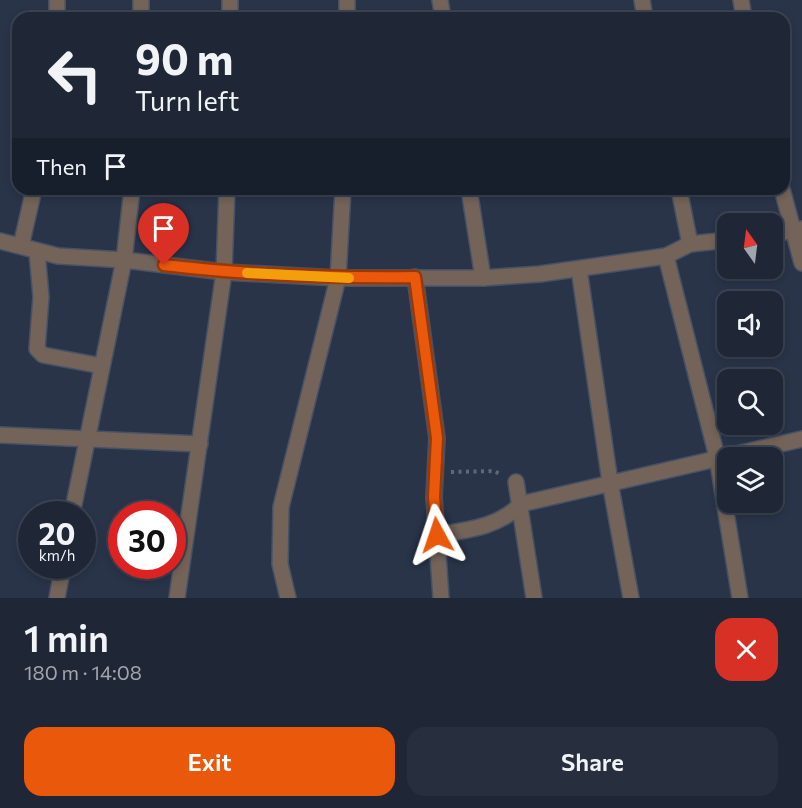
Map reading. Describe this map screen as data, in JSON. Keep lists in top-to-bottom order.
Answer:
{
  "north": "top",
  "page": {
    "turn": ["90 m", "Turn left"],
    "then": "Then",
    "speed": "20 km/h",
    "limit": "30",
    "heading": ["1 min", "180 m · 14:08"],
    "buttons": ["Exit", "Share"]
  }
}
